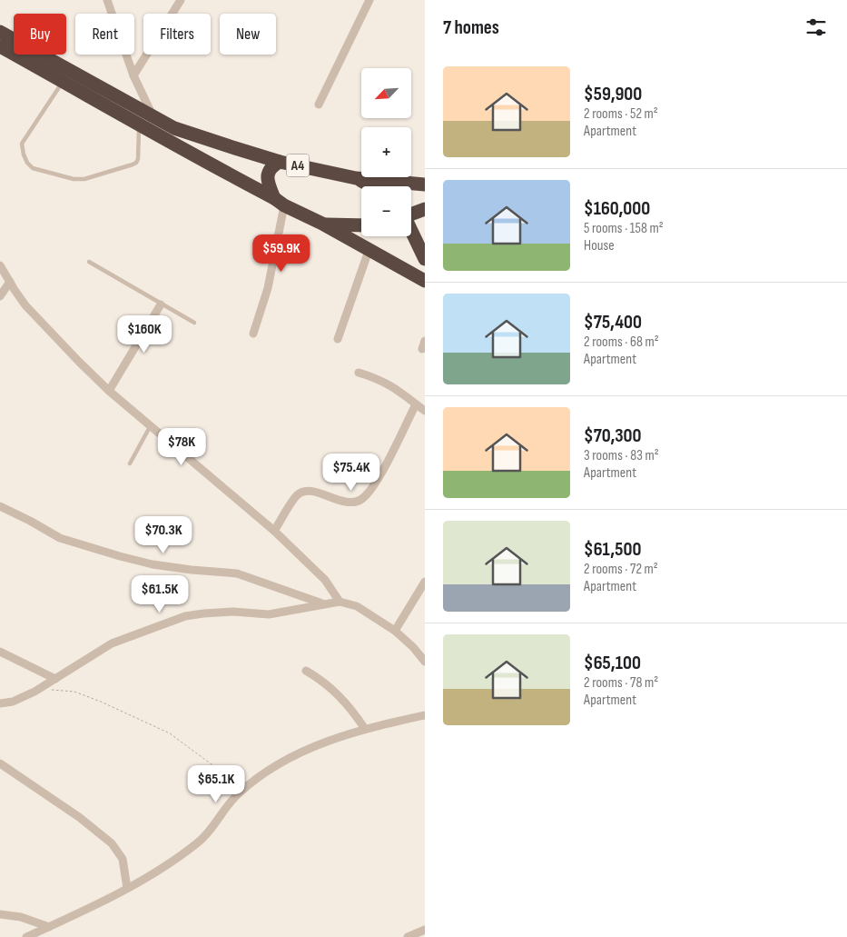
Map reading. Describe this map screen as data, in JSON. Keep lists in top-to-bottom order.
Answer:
{
  "streets": {
    "highway": ["A4"]
  },
  "north": "bottom left",
  "page": {
    "heading": "7 homes",
    "chip": [
      "Buy",
      "Rent",
      "Filters",
      "New"
    ],
    "list": [
      {
        "name": "$59,900",
        "note": "2 rooms · 52 m² · Apartment"
      },
      {
        "name": "$160,000",
        "note": "5 rooms · 158 m² · House"
      },
      {
        "name": "$75,400",
        "note": "2 rooms · 68 m² · Apartment"
      },
      {
        "name": "$70,300",
        "note": "3 rooms · 83 m² · Apartment"
      },
      {
        "name": "$61,500",
        "note": "2 rooms · 72 m² · Apartment"
      },
      {
        "name": "$65,100",
        "note": "2 rooms · 78 m² · Apartment"
      }
    ],
    "map_buttons": ["+", "−"],
    "price": [
      "$59.9K",
      "$160K",
      "$78K",
      "$75.4K",
      "$70.3K",
      "$61.5K",
      "$65.1K"
    ]
  }
}
